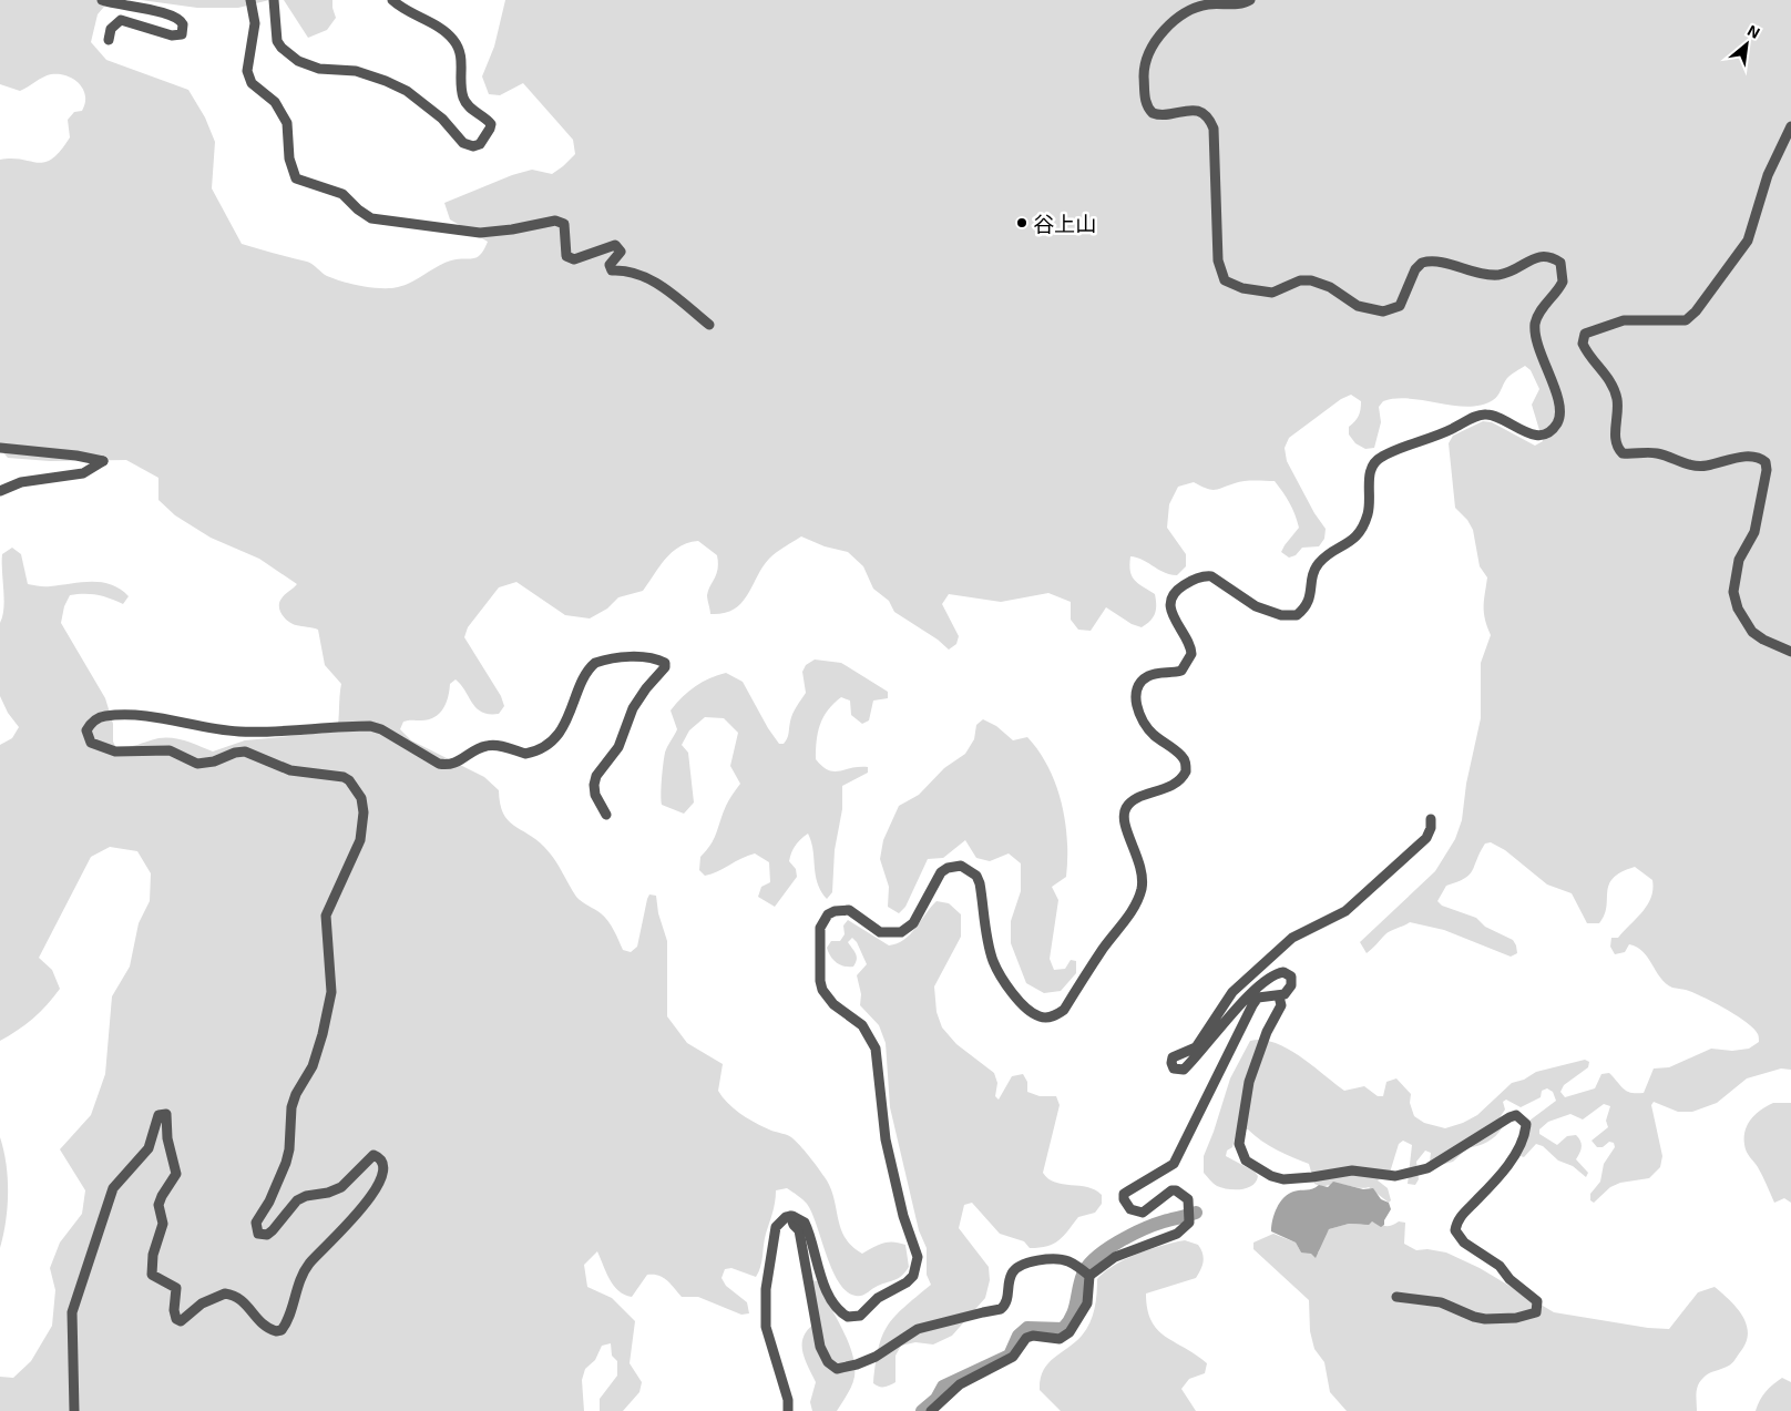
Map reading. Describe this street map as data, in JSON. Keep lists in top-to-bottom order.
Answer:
{
  "places": ["谷上山"],
  "north": "top right"
}
